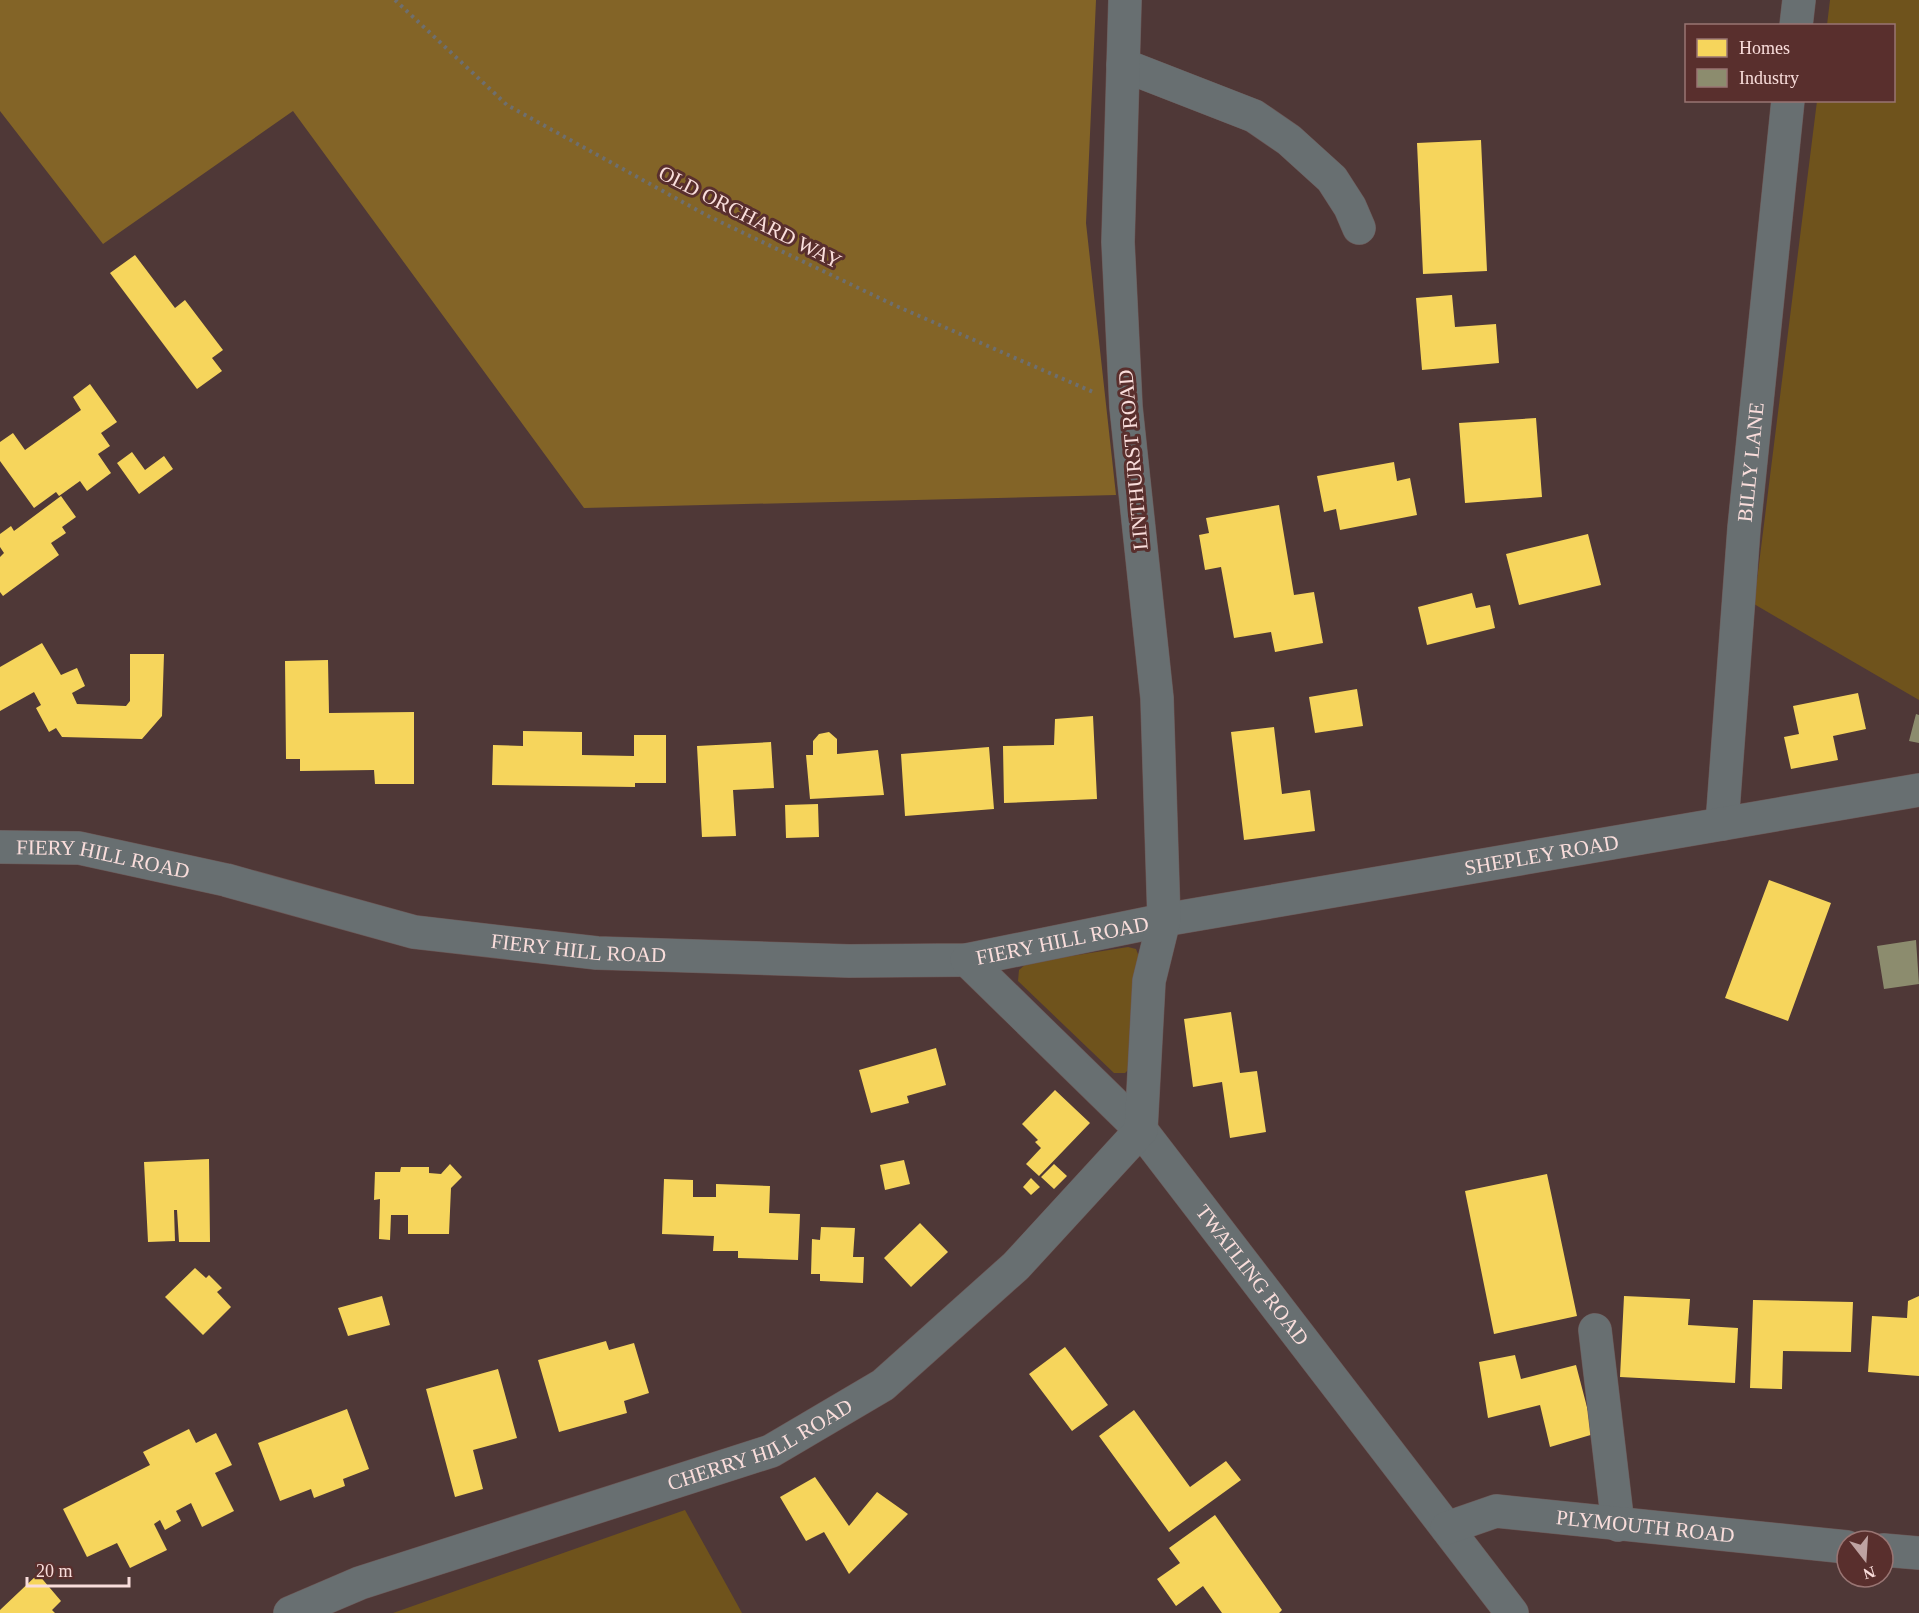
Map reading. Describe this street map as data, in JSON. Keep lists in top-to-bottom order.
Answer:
{
  "streets": {
    "street": [
      "LINTHURST ROAD",
      "BILLY LANE",
      "SHEPLEY ROAD",
      "FIERY HILL ROAD",
      "TWATLING ROAD",
      "CHERRY HILL ROAD",
      "PLYMOUTH ROAD"
    ],
    "path": ["OLD ORCHARD WAY"]
  },
  "crossings": [
    ["OLD ORCHARD WAY", "LINTHURST ROAD"],
    ["LINTHURST ROAD", "SHEPLEY ROAD"],
    ["LINTHURST ROAD", "FIERY HILL ROAD"],
    ["LINTHURST ROAD", "TWATLING ROAD"],
    ["LINTHURST ROAD", "CHERRY HILL ROAD"],
    ["BILLY LANE", "SHEPLEY ROAD"],
    ["SHEPLEY ROAD", "FIERY HILL ROAD"],
    ["FIERY HILL ROAD", "TWATLING ROAD"],
    ["TWATLING ROAD", "CHERRY HILL ROAD"],
    ["TWATLING ROAD", "PLYMOUTH ROAD"]
  ],
  "legend": ["Homes", "Industry"],
  "scale_bar": "20 m",
  "north": "bottom"
}
